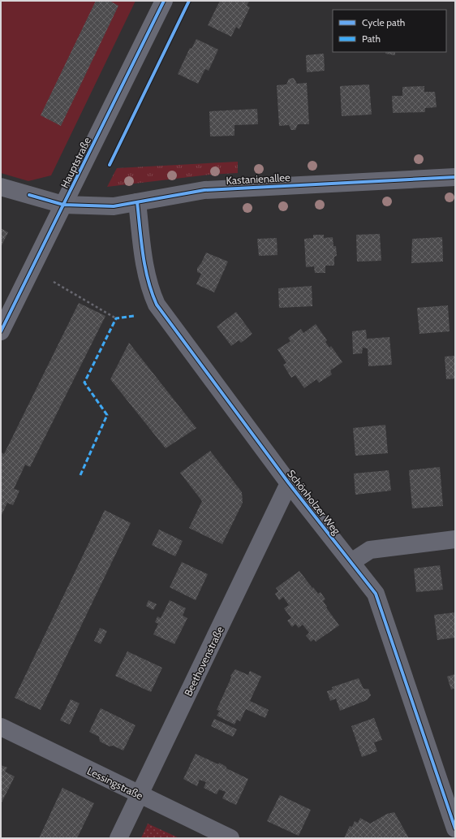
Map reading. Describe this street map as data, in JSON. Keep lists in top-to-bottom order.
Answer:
{
  "streets": {
    "main road": ["Hauptstraße"],
    "street": [
      "Kastanienallee",
      "Schönholzer Weg",
      "Beethovenstraße",
      "Lessingstraße"
    ]
  },
  "crossings": [
    ["Hauptstraße", "Kastanienallee"],
    ["Kastanienallee", "Schönholzer Weg"],
    ["Schönholzer Weg", "Beethovenstraße"],
    ["Beethovenstraße", "Lessingstraße"]
  ],
  "legend": ["Cycle path", "Path"]
}
